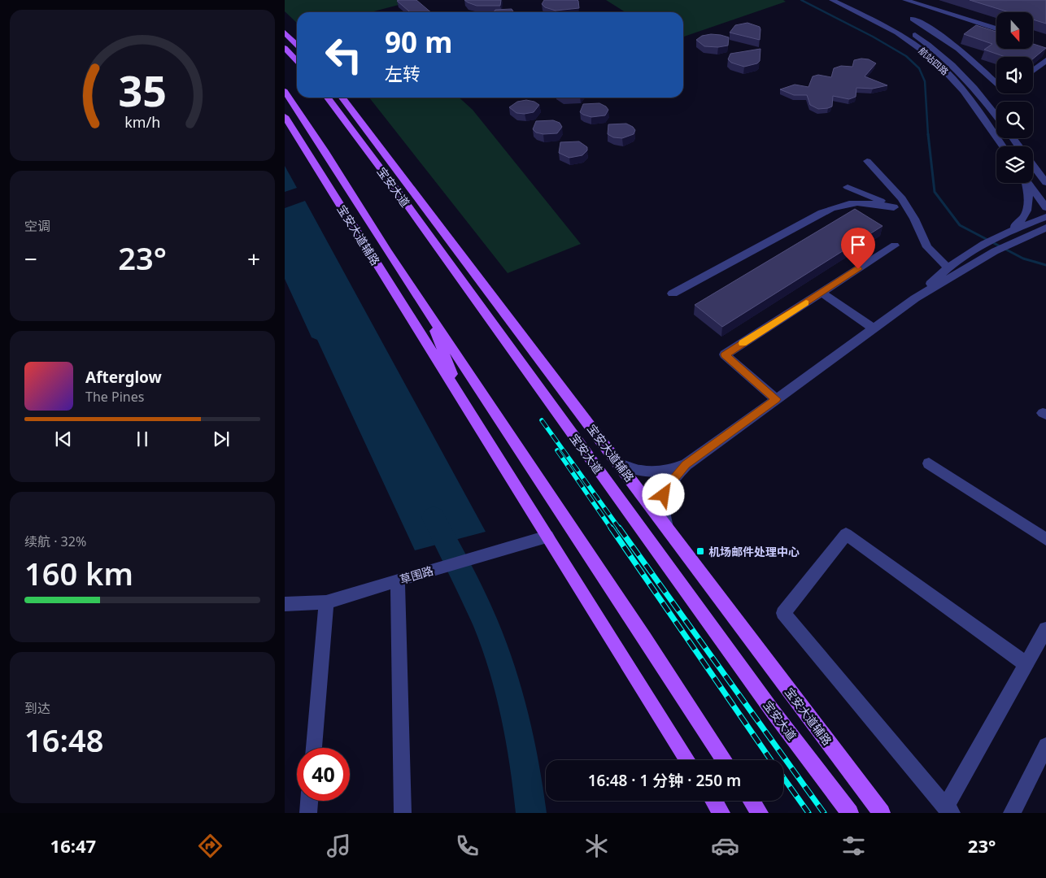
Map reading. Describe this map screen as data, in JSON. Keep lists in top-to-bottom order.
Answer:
{
  "streets": {
    "main road": ["宝安大道", "宝安大道辅路"],
    "street": ["航站四路", "草围路"]
  },
  "crossings": [
    ["宝安大道辅路", "草围路"]
  ],
  "places": {
    "transit": ["机场邮件处理中心"]
  },
  "north": "bottom",
  "page": {
    "turn": ["90 m", "左转"],
    "tile": [
      "空调",
      ["续航 · 32%", "160 km"],
      ["到达", "16:48"]
    ],
    "heat": ["−", "23°", "+"],
    "song": ["Afterglow", "The Pines"],
    "limit": "40",
    "trip": "16:48 · 1 分钟 · 250 m",
    "tabs": ["16:47", "23°"],
    "gauge": ["35", "km/h"]
  }
}
